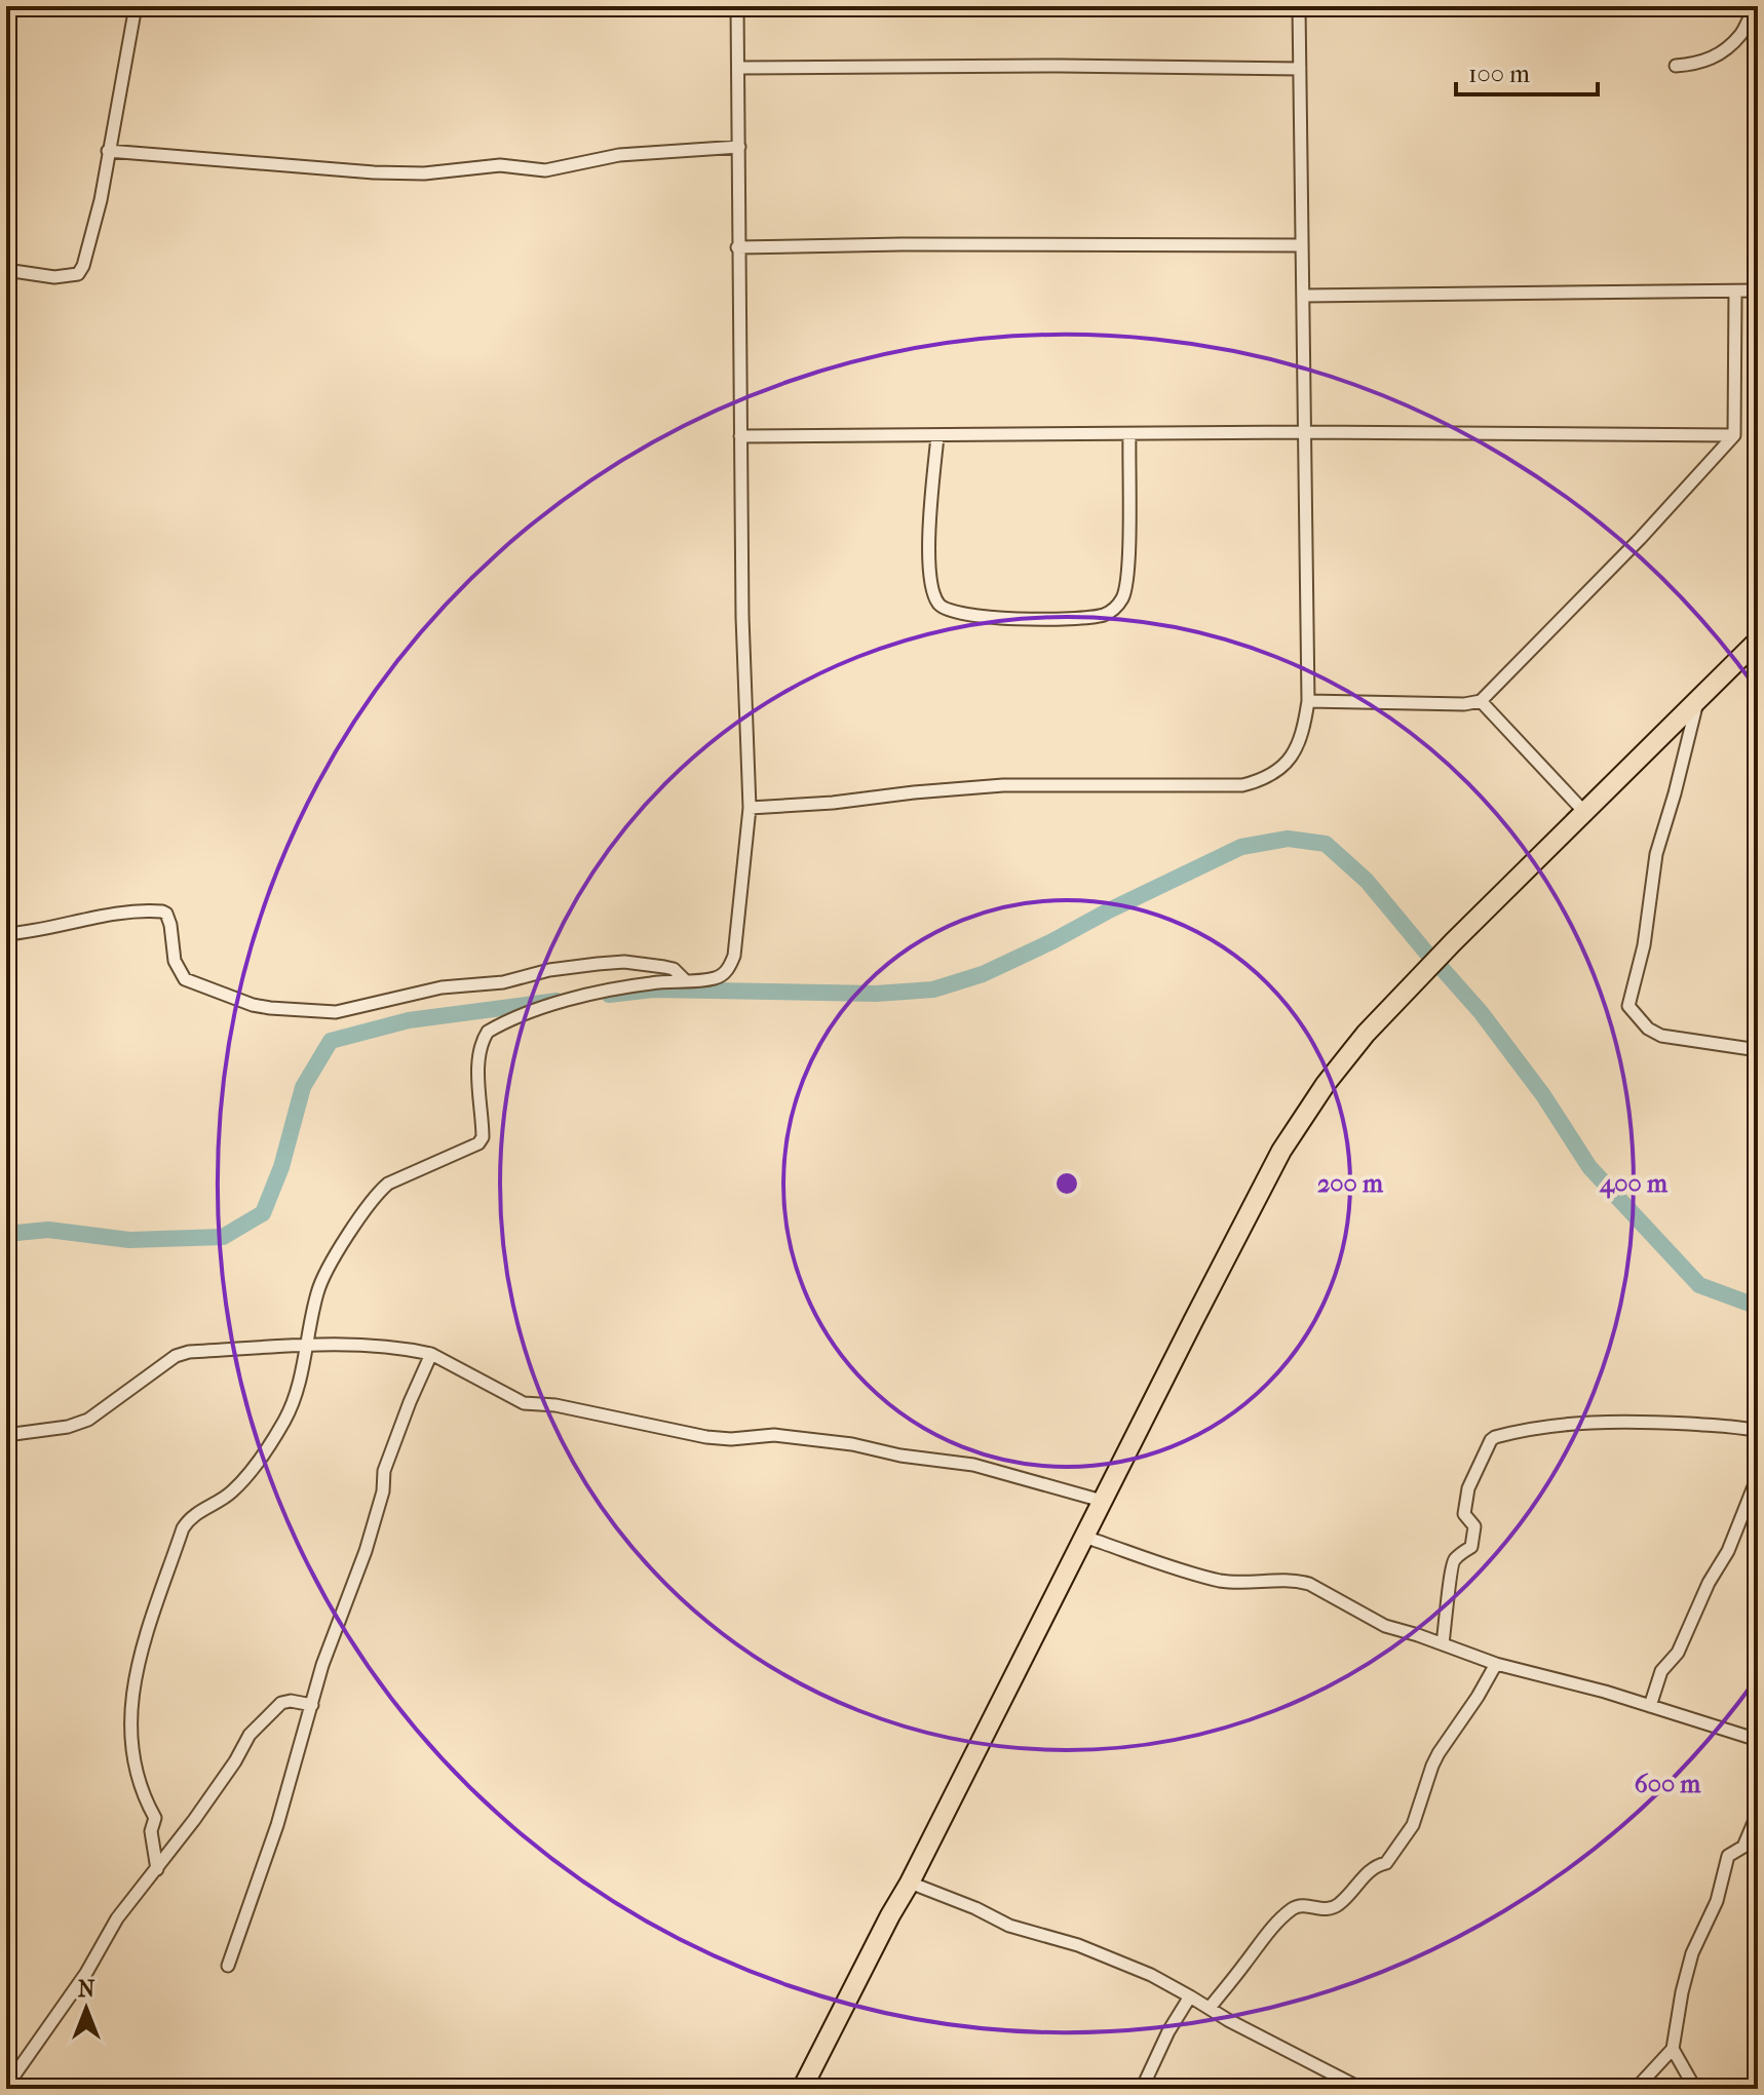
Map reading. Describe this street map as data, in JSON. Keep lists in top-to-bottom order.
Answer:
{
  "scale_bar": "100 m",
  "north": "top",
  "rings": ["200 m", "400 m", "600 m"]
}
